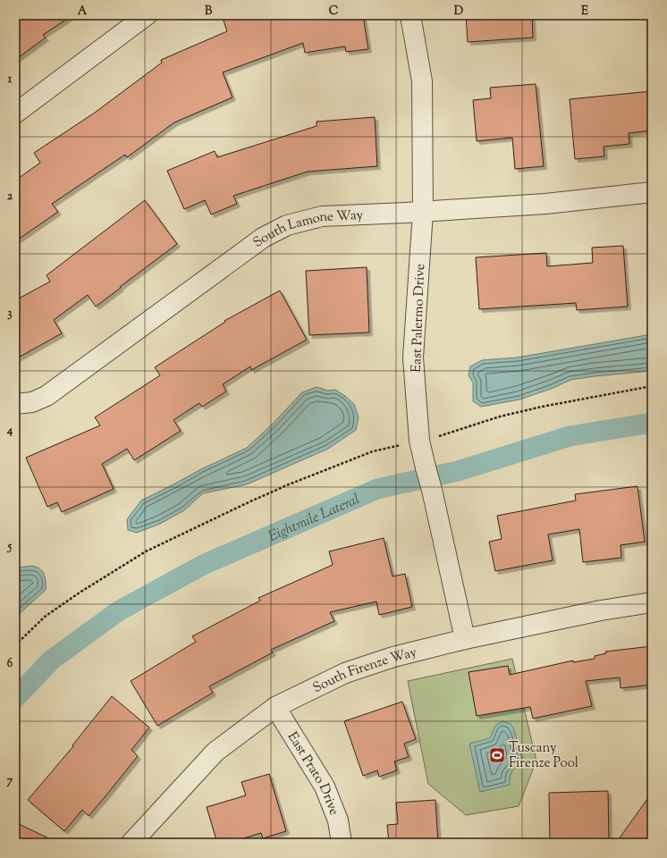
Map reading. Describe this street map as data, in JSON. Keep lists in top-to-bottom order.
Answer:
{
  "streets": {
    "street": [
      "South Lamone Way",
      "East Palermo Drive",
      "South Firenze Way",
      "East Prato Drive"
    ]
  },
  "crossings": [
    ["South Lamone Way", "East Palermo Drive"],
    ["East Palermo Drive", "South Firenze Way"],
    ["South Firenze Way", "East Prato Drive"]
  ],
  "water": ["Eightmile Lateral"],
  "places": {
    "sports": ["Tuscany Firenze Pool"]
  },
  "grid": {
    "columns": [
      "A",
      "B",
      "C",
      "D",
      "E"
    ],
    "rows": [
      "1",
      "2",
      "3",
      "4",
      "5",
      "6",
      "7"
    ]
  }
}
